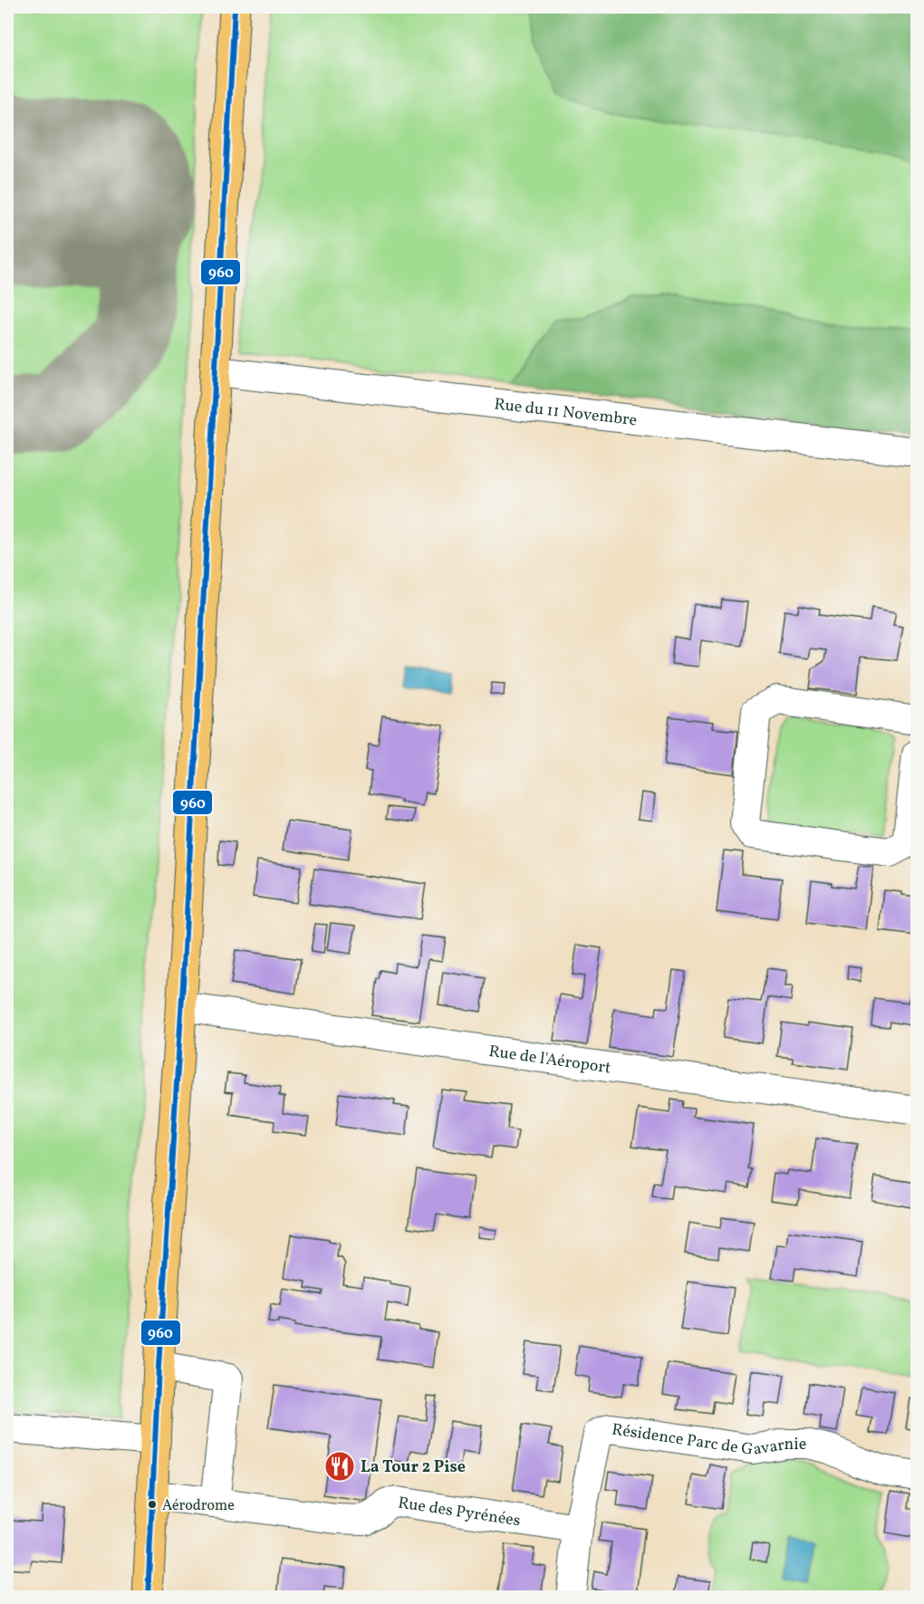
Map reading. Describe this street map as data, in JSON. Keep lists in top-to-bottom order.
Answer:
{
  "streets": {
    "street": [
      "Rue du 11 Novembre",
      "Rue de l'Aéroport",
      "Résidence Parc de Gavarnie",
      "Rue des Pyrénées"
    ]
  },
  "crossings": [
    ["Résidence Parc de Gavarnie", "Rue des Pyrénées"]
  ],
  "places": {
    "restaurant": ["La Tour 2 Pise"],
    "other": ["Aérodrome"]
  },
  "lines": ["transit line 960"]
}
